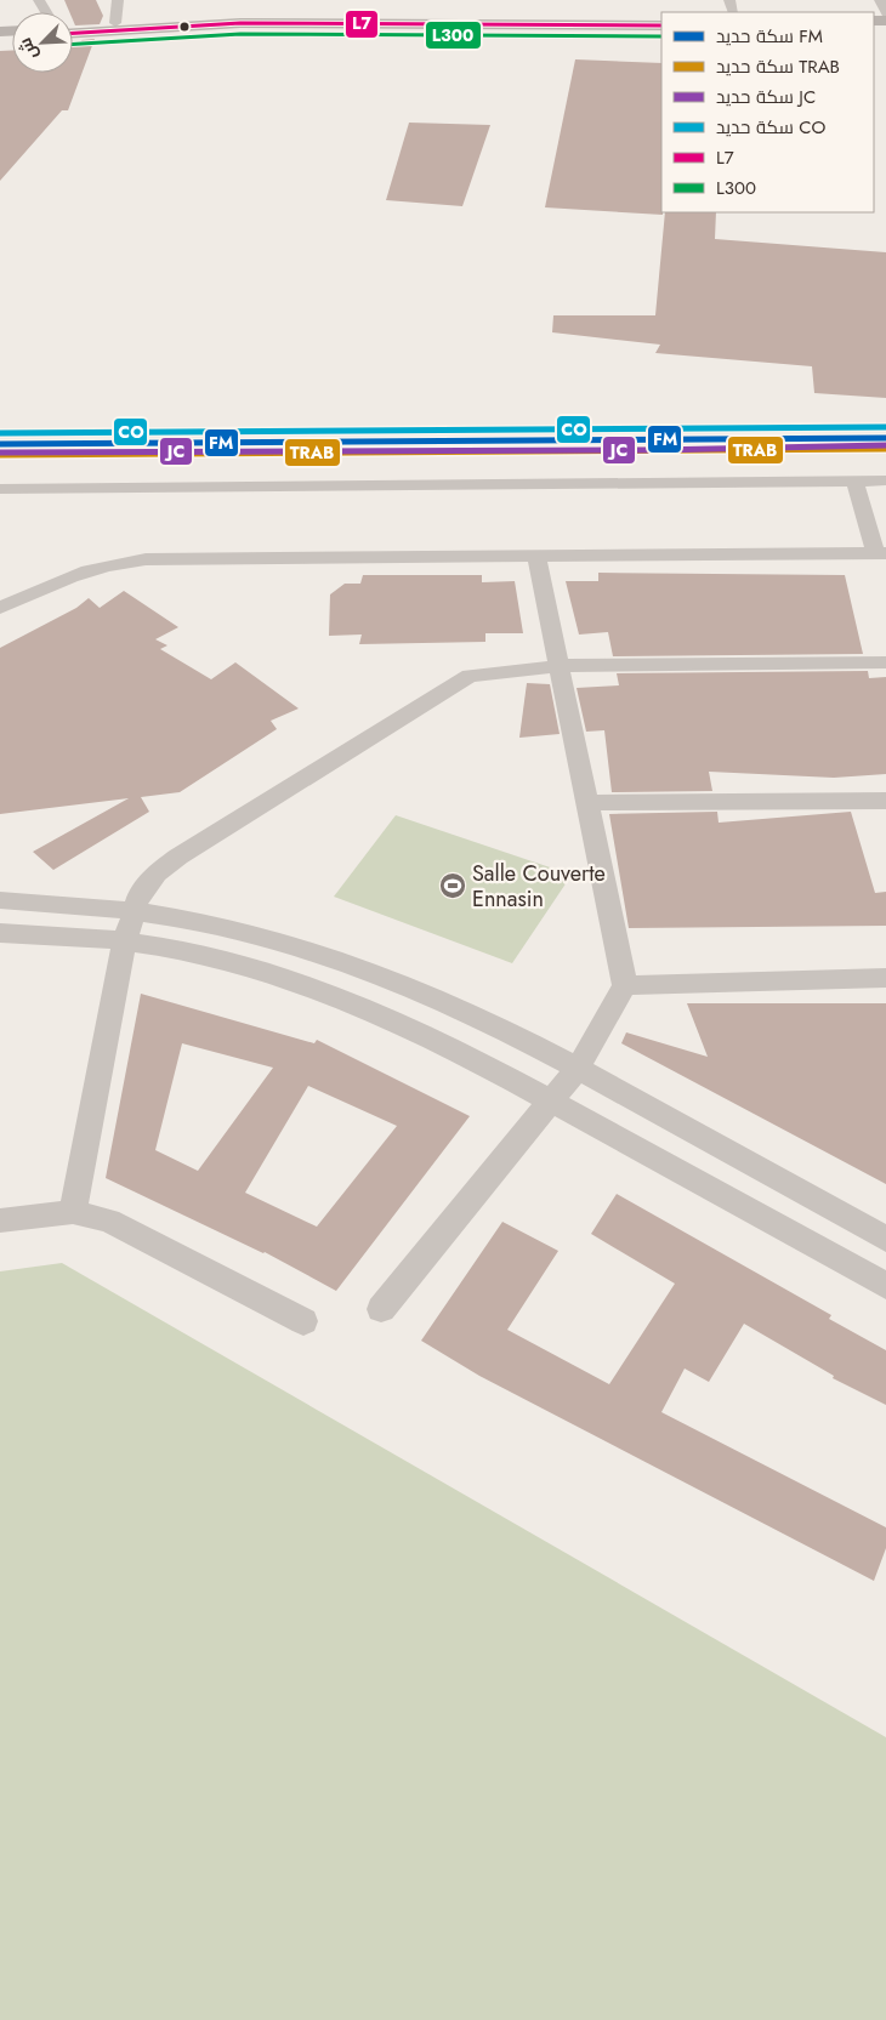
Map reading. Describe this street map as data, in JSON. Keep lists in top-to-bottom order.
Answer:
{
  "places": {
    "sports": ["Salle Couverte Ennasin"]
  },
  "lines": [
    "transit line L7",
    "transit line L300",
    "rail line CO",
    "rail line FM",
    "rail line JC",
    "rail line TRAB"
  ],
  "legend": [
    "سكة حديد FM",
    "سكة حديد TRAB",
    "سكة حديد JC",
    "سكة حديد CO",
    "L7",
    "L300"
  ],
  "north": "bottom left"
}
